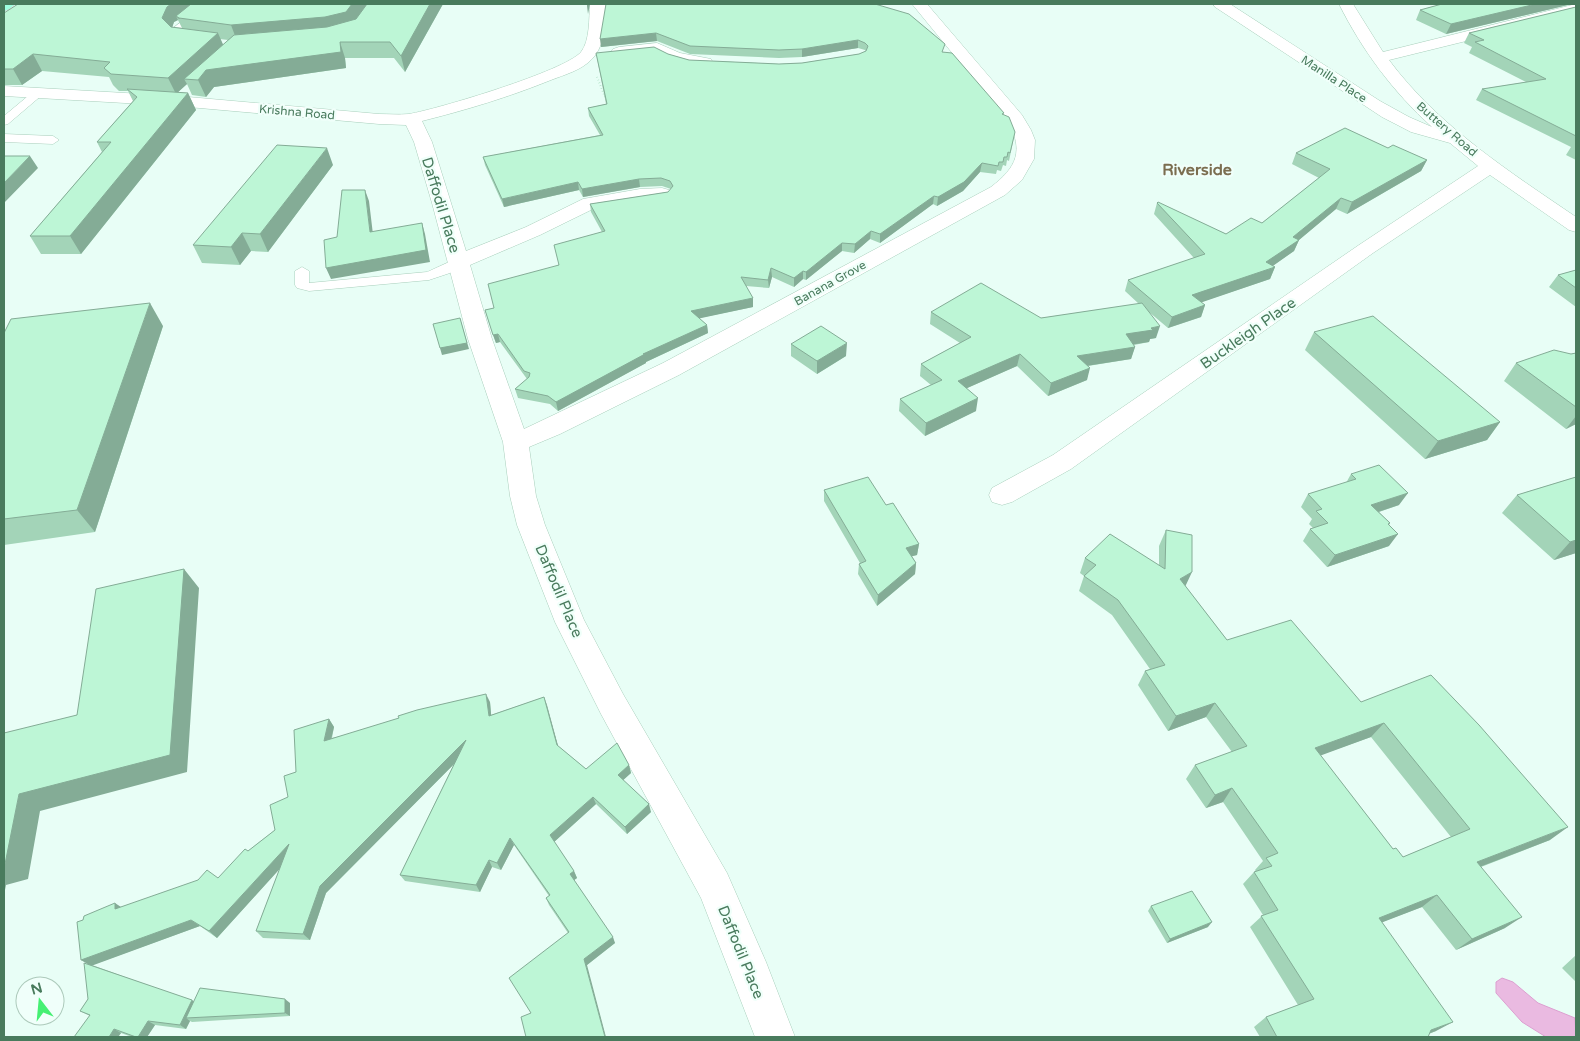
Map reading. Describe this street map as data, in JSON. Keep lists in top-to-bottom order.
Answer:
{
  "streets": {
    "street": [
      "Manilla Place",
      "Krishna Road",
      "Buttery Road",
      "Daffodil Place",
      "Banana Grove",
      "Buckleigh Place"
    ]
  },
  "crossings": [
    ["Manilla Place", "Buttery Road"],
    ["Krishna Road", "Daffodil Place"],
    ["Buttery Road", "Buckleigh Place"],
    ["Daffodil Place", "Banana Grove"]
  ],
  "districts": ["Riverside"],
  "north": "top"
}
